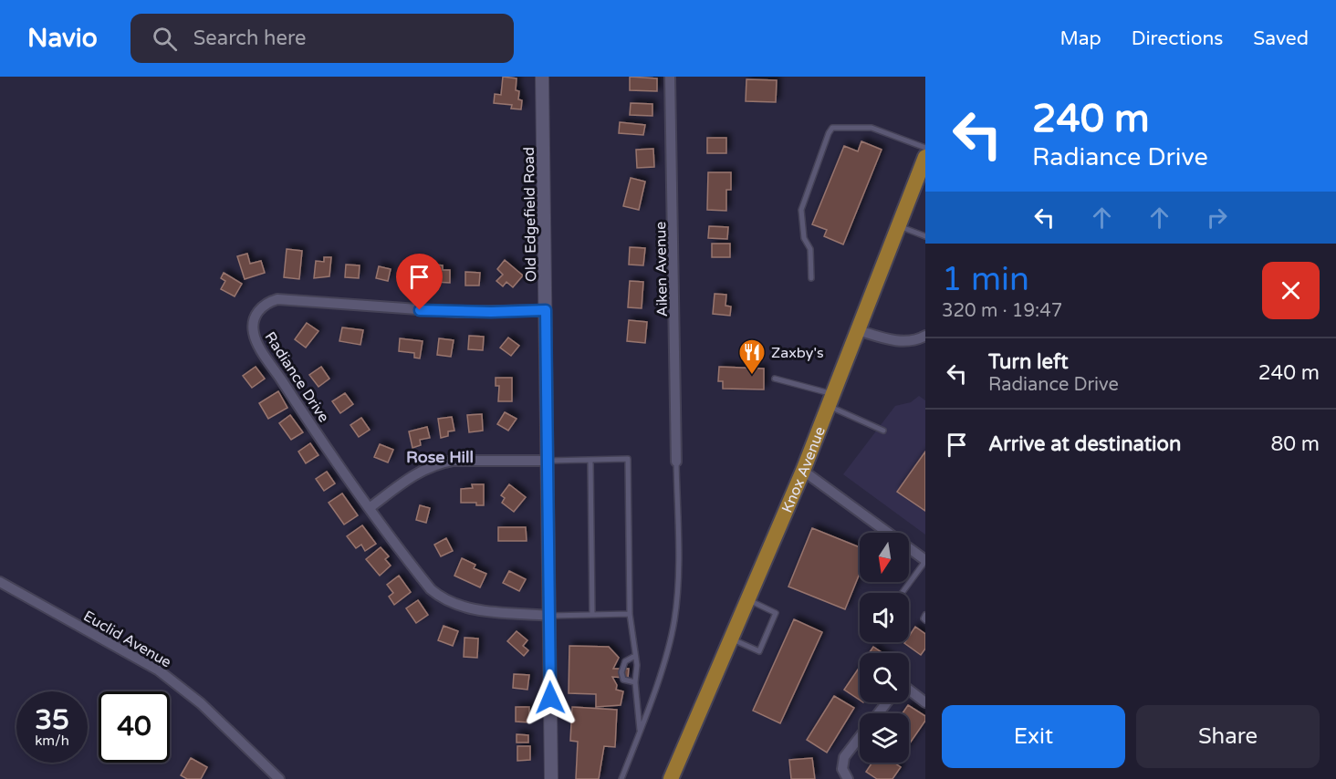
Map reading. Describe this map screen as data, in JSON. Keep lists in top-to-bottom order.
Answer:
{
  "streets": {
    "main road": ["Knox Avenue"],
    "street": [
      "Old Edgefield Road",
      "Aiken Avenue",
      "Radiance Drive",
      "Euclid Avenue"
    ]
  },
  "crossings": [
    ["Old Edgefield Road", "Radiance Drive"]
  ],
  "districts": ["Rose Hill"],
  "places": {
    "restaurant": ["Zaxby's"]
  },
  "north": "bottom",
  "page": {
    "header": "Navio",
    "search": "Search here",
    "nav": ["Map", "Directions", "Saved"],
    "turn": ["240 m", "Radiance Drive"],
    "heading": ["1 min", "320 m · 19:47"],
    "list": [
      {
        "name": "Turn left",
        "note": "Radiance Drive",
        "value": "240 m"
      },
      {
        "name": "Arrive at destination",
        "value": "80 m"
      }
    ],
    "speed": "35 km/h",
    "limit": "40",
    "buttons": ["Exit", "Share"]
  }
}
